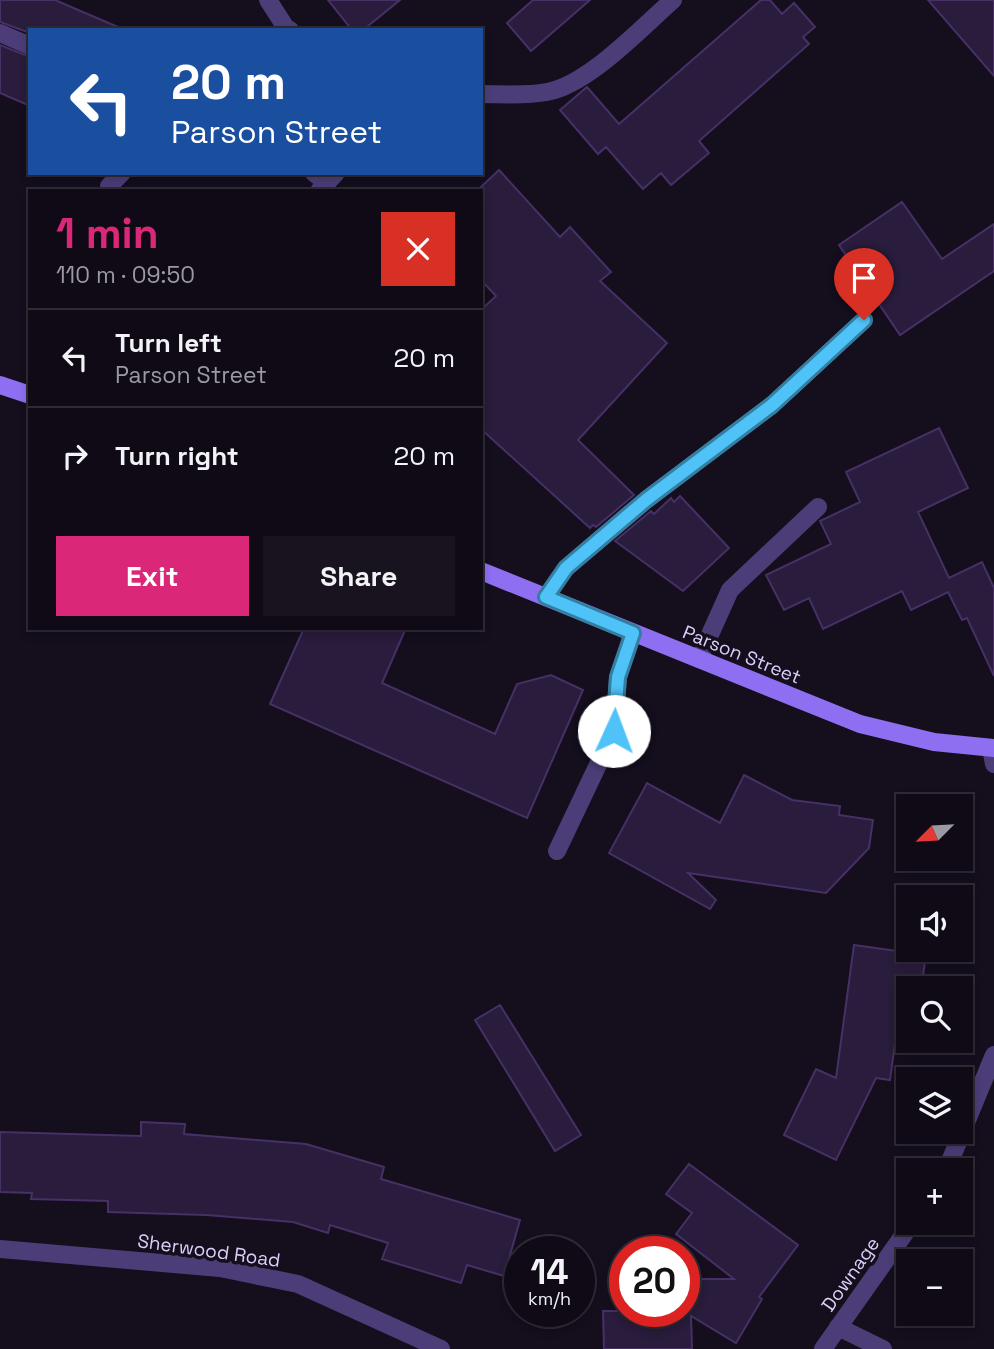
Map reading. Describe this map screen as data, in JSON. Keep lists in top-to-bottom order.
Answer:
{
  "streets": {
    "main road": ["Parson Street"],
    "street": ["Sherwood Road", "Downage"]
  },
  "north": "bottom left",
  "page": {
    "turn": ["20 m", "Parson Street"],
    "heading": ["1 min", "110 m · 09:50"],
    "list": [
      {
        "name": "Turn left",
        "note": "Parson Street",
        "value": "20 m"
      },
      {
        "name": "Turn right",
        "value": "20 m"
      }
    ],
    "buttons": ["Exit", "Share"],
    "map_buttons": ["+", "−"],
    "speed": "14 km/h",
    "limit": "20"
  }
}
